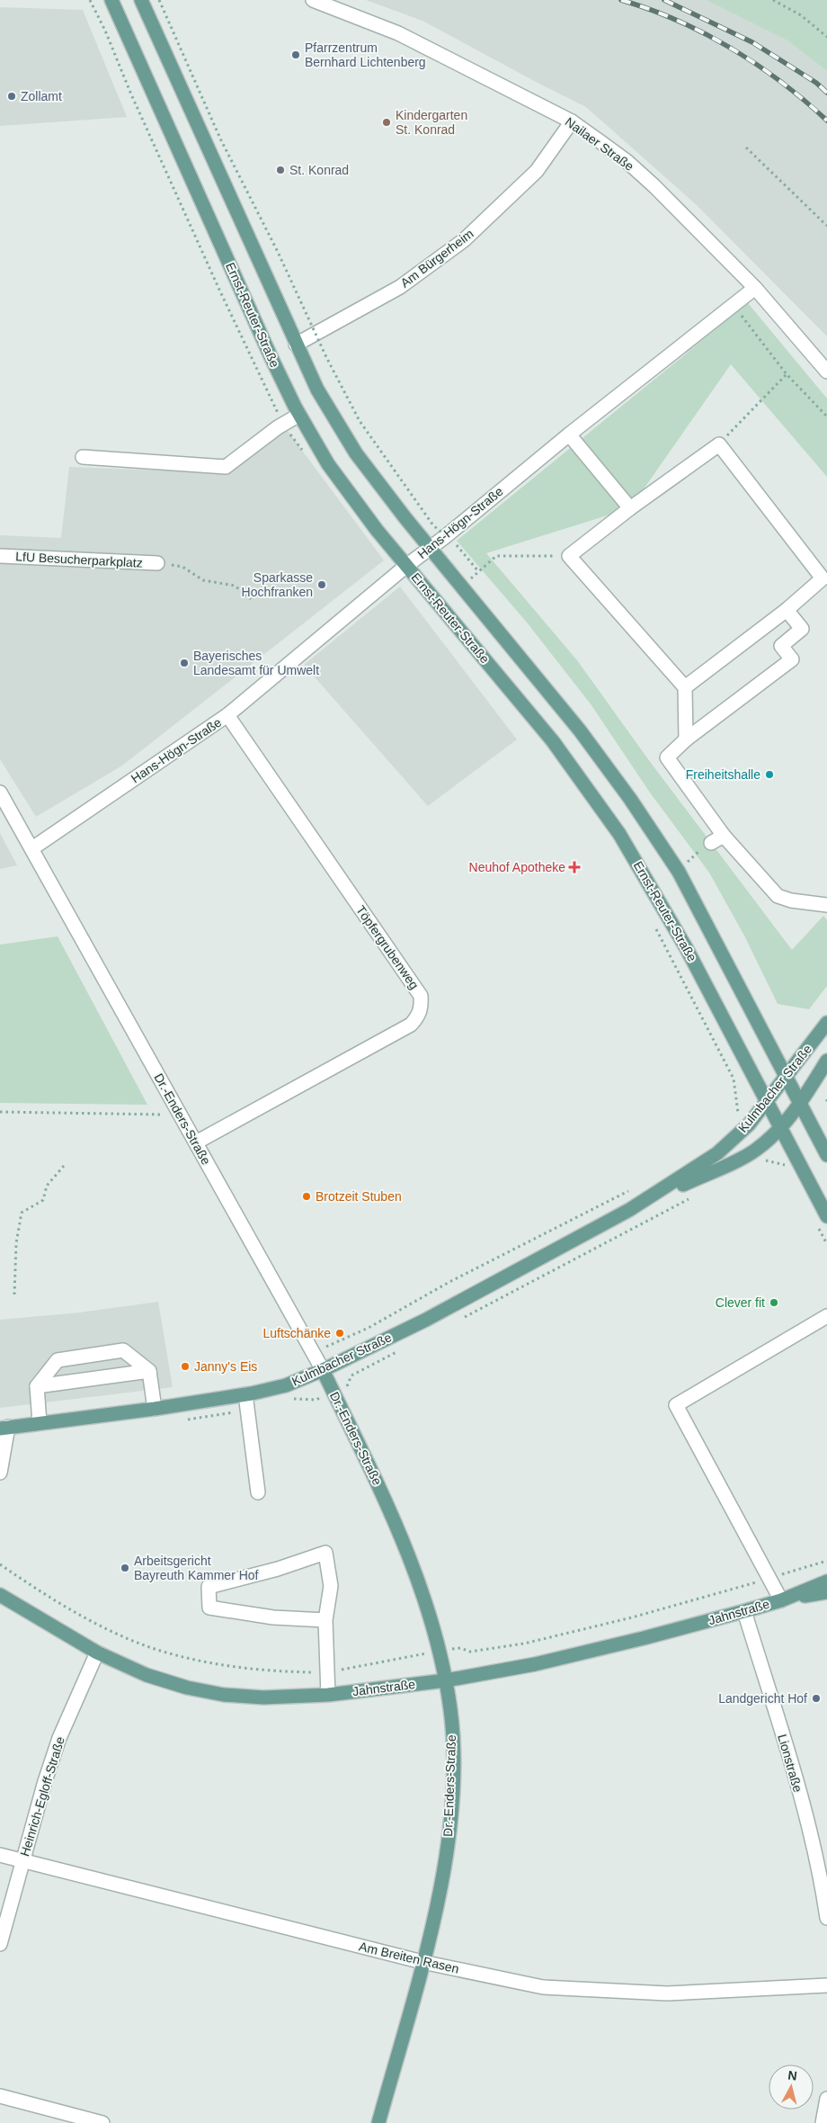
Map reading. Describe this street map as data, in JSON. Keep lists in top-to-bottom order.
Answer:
{
  "streets": {
    "main road": [
      "Ernst-Reuter-Straße",
      "Kulmbacher Straße",
      "Dr.-Enders-Straße",
      "Jahnstraße"
    ],
    "street": [
      "Nailaer Straße",
      "Am Bürgerheim",
      "Hans-Högn-Straße",
      "LfU Besucherparkplatz",
      "Töpfergrubenweg",
      "Lionstraße",
      "Heinrich-Egloff-Straße",
      "Am Breiten Rasen"
    ]
  },
  "crossings": [
    ["Nailaer Straße", "Am Bürgerheim"],
    ["Nailaer Straße", "Hans-Högn-Straße"],
    ["Ernst-Reuter-Straße", "Hans-Högn-Straße"],
    ["Ernst-Reuter-Straße", "Kulmbacher Straße"],
    ["Hans-Högn-Straße", "Töpfergrubenweg"],
    ["Hans-Högn-Straße", "Dr.-Enders-Straße"],
    ["Töpfergrubenweg", "Dr.-Enders-Straße"],
    ["Kulmbacher Straße", "Dr.-Enders-Straße"],
    ["Dr.-Enders-Straße", "Jahnstraße"],
    ["Dr.-Enders-Straße", "Am Breiten Rasen"],
    ["Jahnstraße", "Lionstraße"],
    ["Jahnstraße", "Heinrich-Egloff-Straße"],
    ["Heinrich-Egloff-Straße", "Am Breiten Rasen"]
  ],
  "places": {
    "other": [
      "Pfarrzentrum Bernhard Lichtenberg",
      "Zollamt",
      "Kindergarten St. Konrad",
      "St. Konrad",
      "Sparkasse Hochfranken",
      "Bayerisches Landesamt für Umwelt",
      "Freiheitshalle",
      "Brotzeit Stuben",
      "Clever fit",
      "Luftschänke",
      "Janny's Eis",
      "Arbeitsgericht Bayreuth Kammer Hof",
      "Landgericht Hof"
    ],
    "health": ["Neuhof Apotheke"]
  },
  "north": "top"
}
